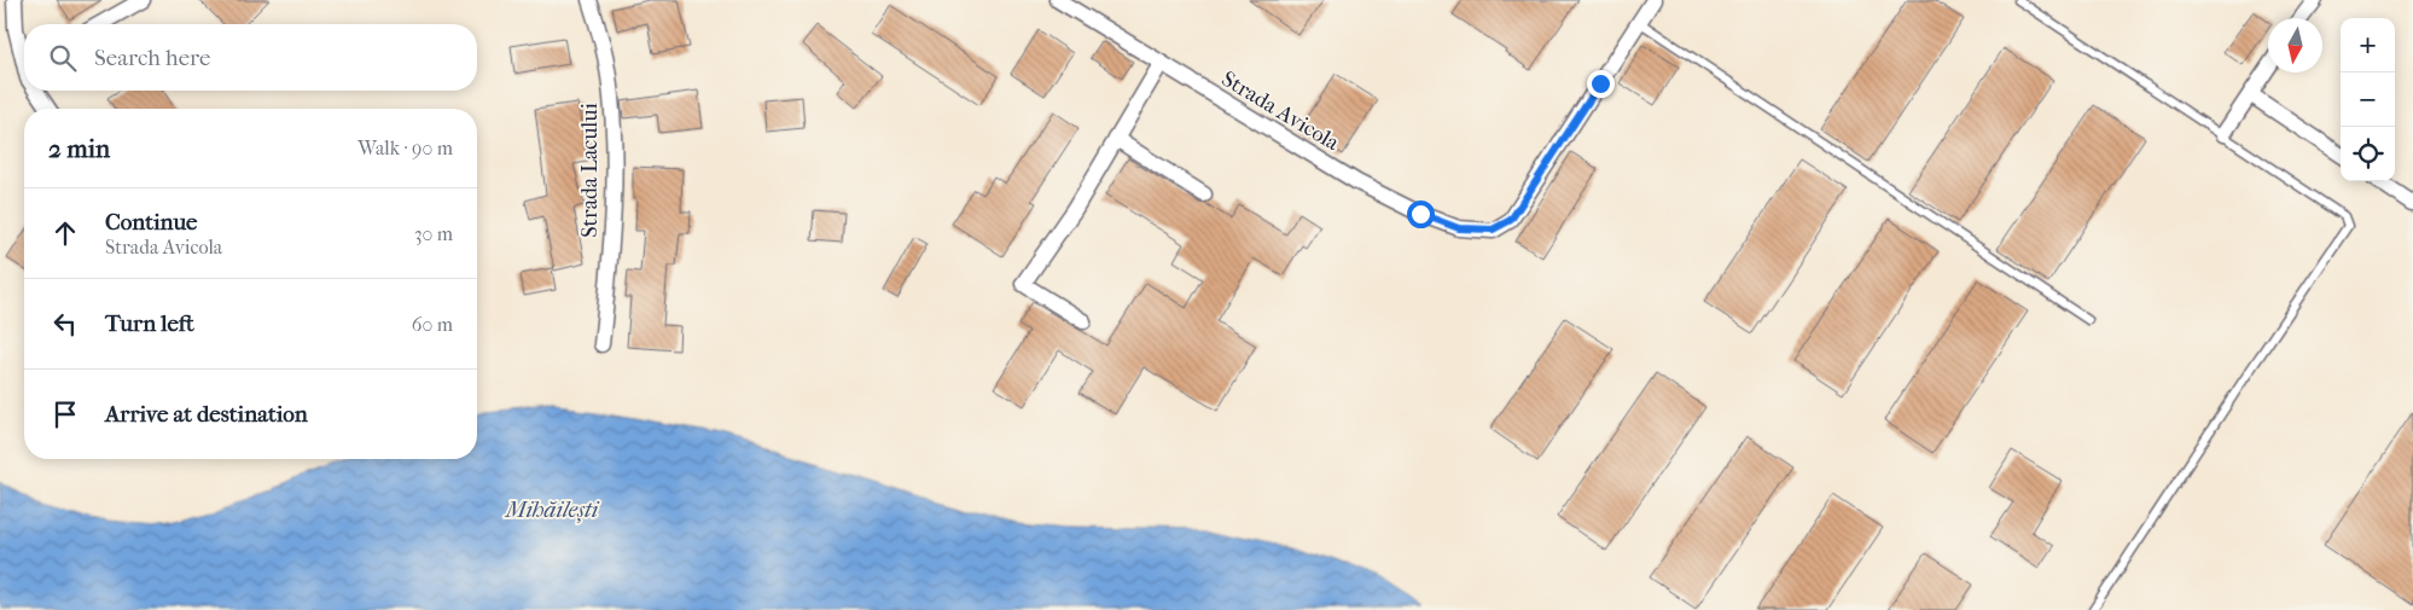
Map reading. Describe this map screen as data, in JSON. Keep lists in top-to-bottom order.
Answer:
{
  "streets": {
    "street": ["Strada Avicola", "Strada Lacului"]
  },
  "water": ["Mihăilești"],
  "north": "bottom",
  "page": {
    "map_buttons": ["+", "−"],
    "search": "Search here",
    "heading": ["2 min", "Walk · 90 m"],
    "list": [
      ["Continue", "Strada Avicola", "30 m"],
      ["Turn left", "60 m"],
      "Arrive at destination"
    ]
  }
}
